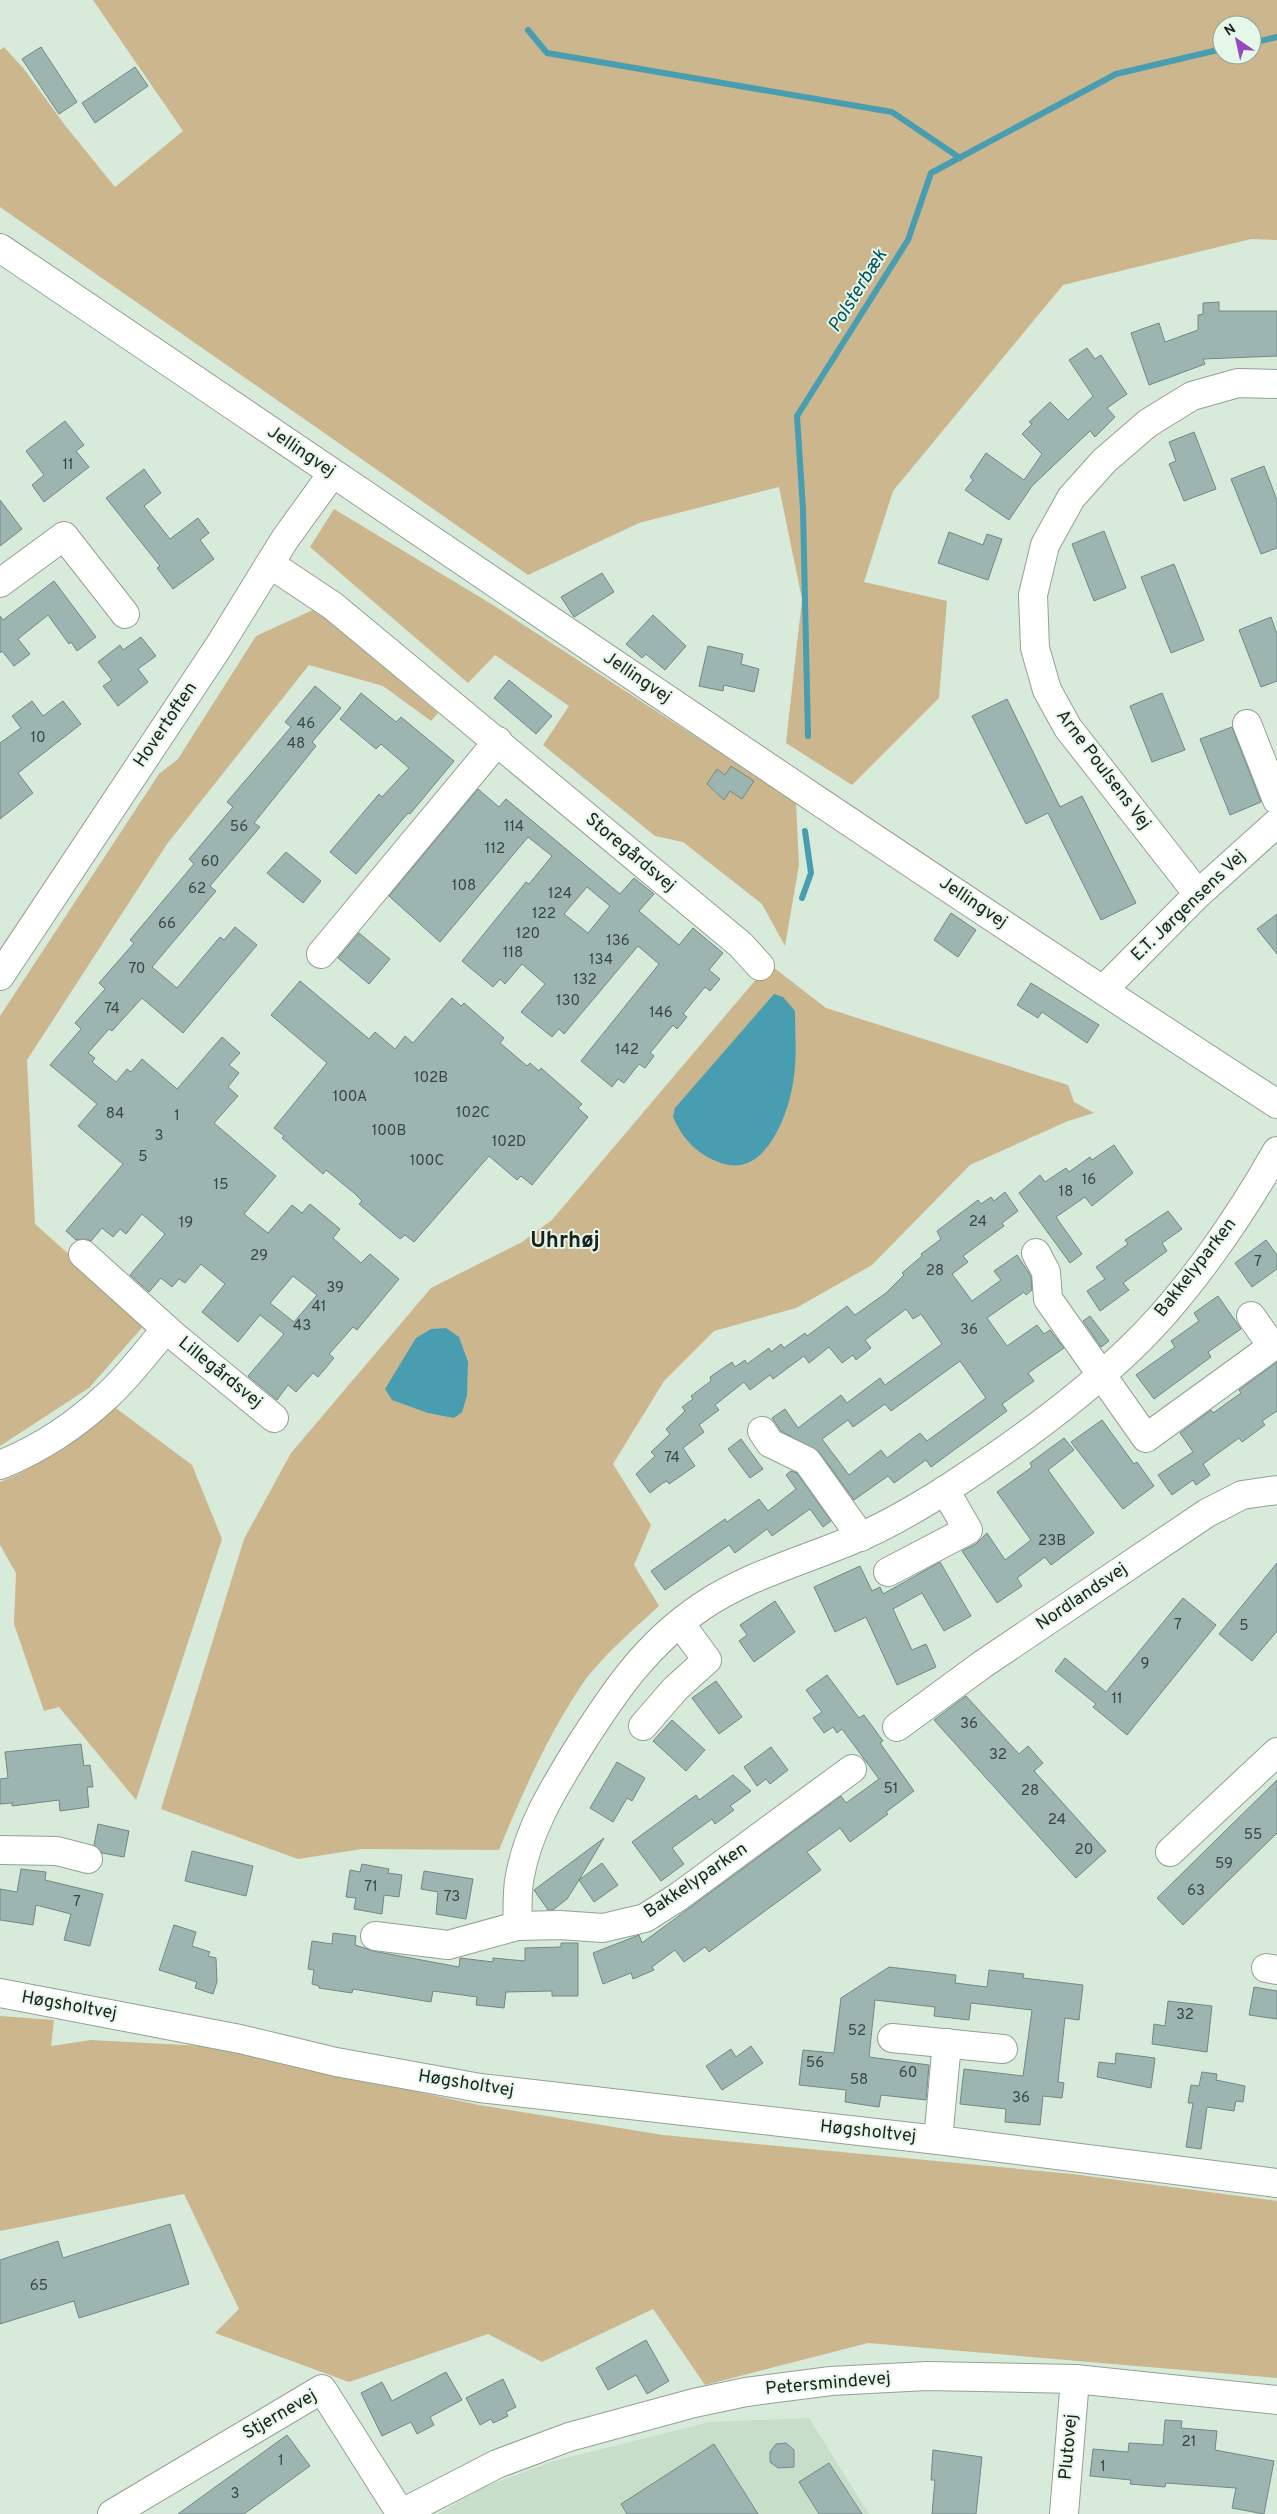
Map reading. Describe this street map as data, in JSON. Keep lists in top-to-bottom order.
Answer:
{
  "streets": {
    "street": [
      "Jellingvej",
      "Hovertoften",
      "Arne Poulsens Vej",
      "Storegårdsvej",
      "E.T. Jørgensens Vej",
      "Bakkelyparken",
      "Lillegårdsvej",
      "Nordlandsvej",
      "Høgsholtvej",
      "Petersmindevej",
      "Stjernevej",
      "Plutovej"
    ]
  },
  "crossings": [
    ["Jellingvej", "Hovertoften"],
    ["Jellingvej", "E.T. Jørgensens Vej"],
    ["Hovertoften", "Storegårdsvej"],
    ["Arne Poulsens Vej", "E.T. Jørgensens Vej"],
    ["Petersmindevej", "Stjernevej"],
    ["Petersmindevej", "Plutovej"]
  ],
  "districts": ["Uhrhøj"],
  "water": ["Polsterbæk"],
  "house_numbers": [
    "11",
    "46",
    "10",
    "48",
    "56",
    "114",
    "112",
    "60",
    "108",
    "62",
    "124",
    "122",
    "66",
    "120",
    "136",
    "118",
    "134",
    "70",
    "132",
    "130",
    "74",
    "146",
    "142",
    "102B",
    "100A",
    "102C",
    "84",
    "1",
    "100B",
    "3",
    "102D",
    "5",
    "100C",
    "16",
    "15",
    "18",
    "24",
    "19",
    "29",
    "7",
    "28",
    "39",
    "41",
    "43",
    "36",
    "74",
    "23B",
    "7",
    "5",
    "9",
    "11",
    "36",
    "32",
    "51",
    "28",
    "24",
    "55",
    "20",
    "59",
    "71",
    "63",
    "73",
    "7",
    "32",
    "52",
    "56",
    "60",
    "58",
    "36",
    "65",
    "21",
    "1",
    "1",
    "3"
  ],
  "north": "top left"
}
